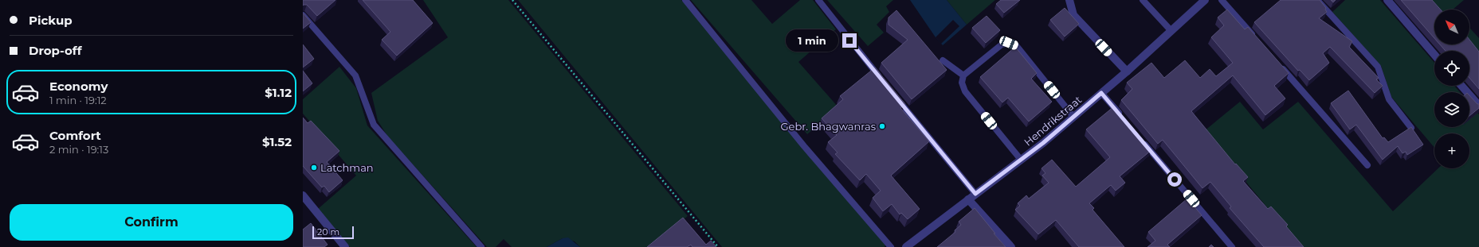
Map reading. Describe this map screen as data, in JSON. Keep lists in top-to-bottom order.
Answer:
{
  "streets": {
    "street": ["Hendrikstraat"]
  },
  "places": ["Gebr. Bhagwanras", "Latchman"],
  "scale_bar": "20 m",
  "north": "top left",
  "page": {
    "banner": ["Pickup", "Drop-off"],
    "map_buttons": "+",
    "bubble": "1 min",
    "list": [
      {
        "name": "Economy",
        "note": "1 min · 19:12",
        "value": "$1.12"
      },
      {
        "name": "Comfort",
        "note": "2 min · 19:13",
        "value": "$1.52"
      }
    ],
    "buttons": "Confirm",
    "scale": "20 m"
  }
}
